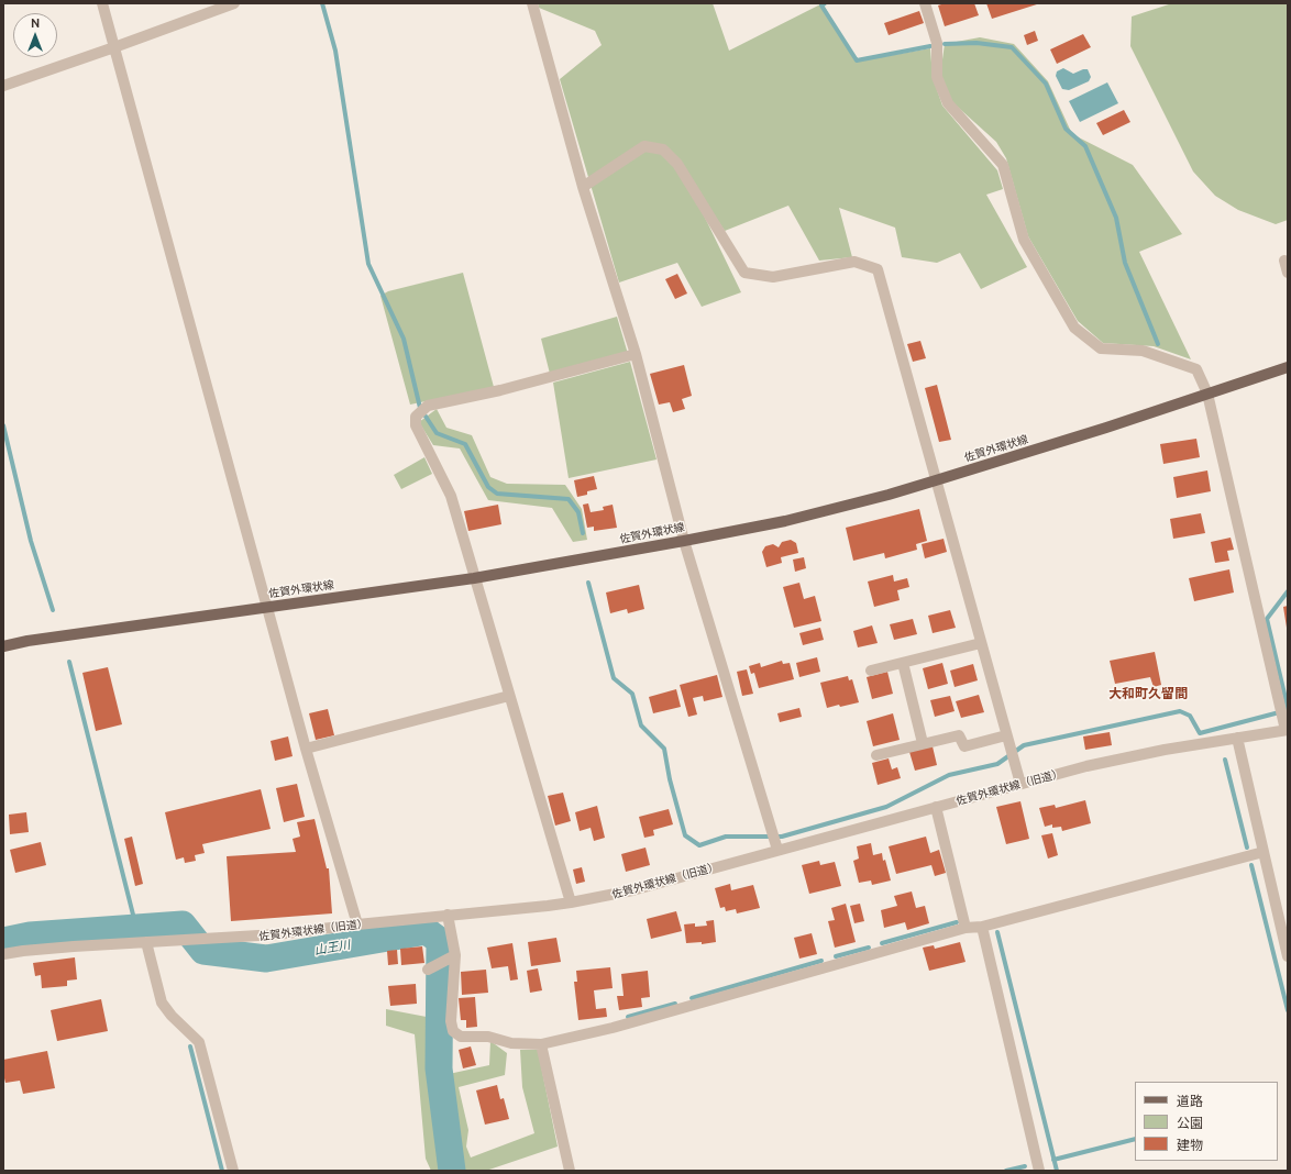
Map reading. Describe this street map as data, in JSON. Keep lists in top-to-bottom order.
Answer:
{
  "streets": {
    "main road": ["佐賀外環状線"],
    "street": ["佐賀外環状線（旧道）"]
  },
  "districts": ["大和町久留間"],
  "water": ["山王川"],
  "legend": ["道路", "公園", "建物"],
  "north": "top"
}
